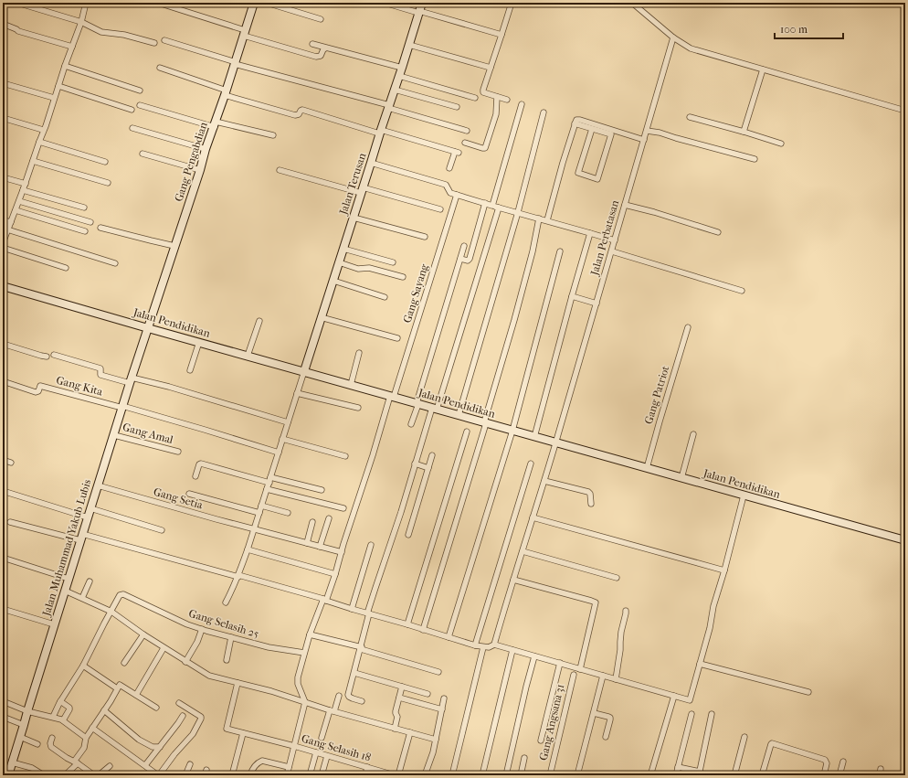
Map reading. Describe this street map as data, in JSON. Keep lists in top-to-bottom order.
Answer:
{
  "streets": {
    "main road": [
      "Gang Pengabdian",
      "Jalan Terusan",
      "Jalan Pendidikan",
      "Jalan Muhammad Yakub Lubis"
    ],
    "street": [
      "Jalan Perbatasan",
      "Gang Sayang",
      "Gang Kita",
      "Gang Patriot",
      "Gang Amal",
      "Gang Setia",
      "Gang Selasih 25",
      "Gang Angsana 31",
      "Gang Selasih 18"
    ]
  },
  "crossings": [
    ["Gang Pengabdian", "Jalan Pendidikan"],
    ["Gang Pengabdian", "Jalan Muhammad Yakub Lubis"],
    ["Jalan Terusan", "Jalan Pendidikan"],
    ["Jalan Perbatasan", "Jalan Pendidikan"],
    ["Gang Sayang", "Jalan Pendidikan"],
    ["Gang Sayang", "Gang Setia"],
    ["Gang Sayang", "Gang Selasih 25"],
    ["Jalan Pendidikan", "Gang Patriot"],
    ["Jalan Pendidikan", "Jalan Muhammad Yakub Lubis"],
    ["Gang Kita", "Jalan Muhammad Yakub Lubis"],
    ["Gang Amal", "Jalan Muhammad Yakub Lubis"],
    ["Gang Setia", "Jalan Muhammad Yakub Lubis"]
  ],
  "scale_bar": "100 m"
}
